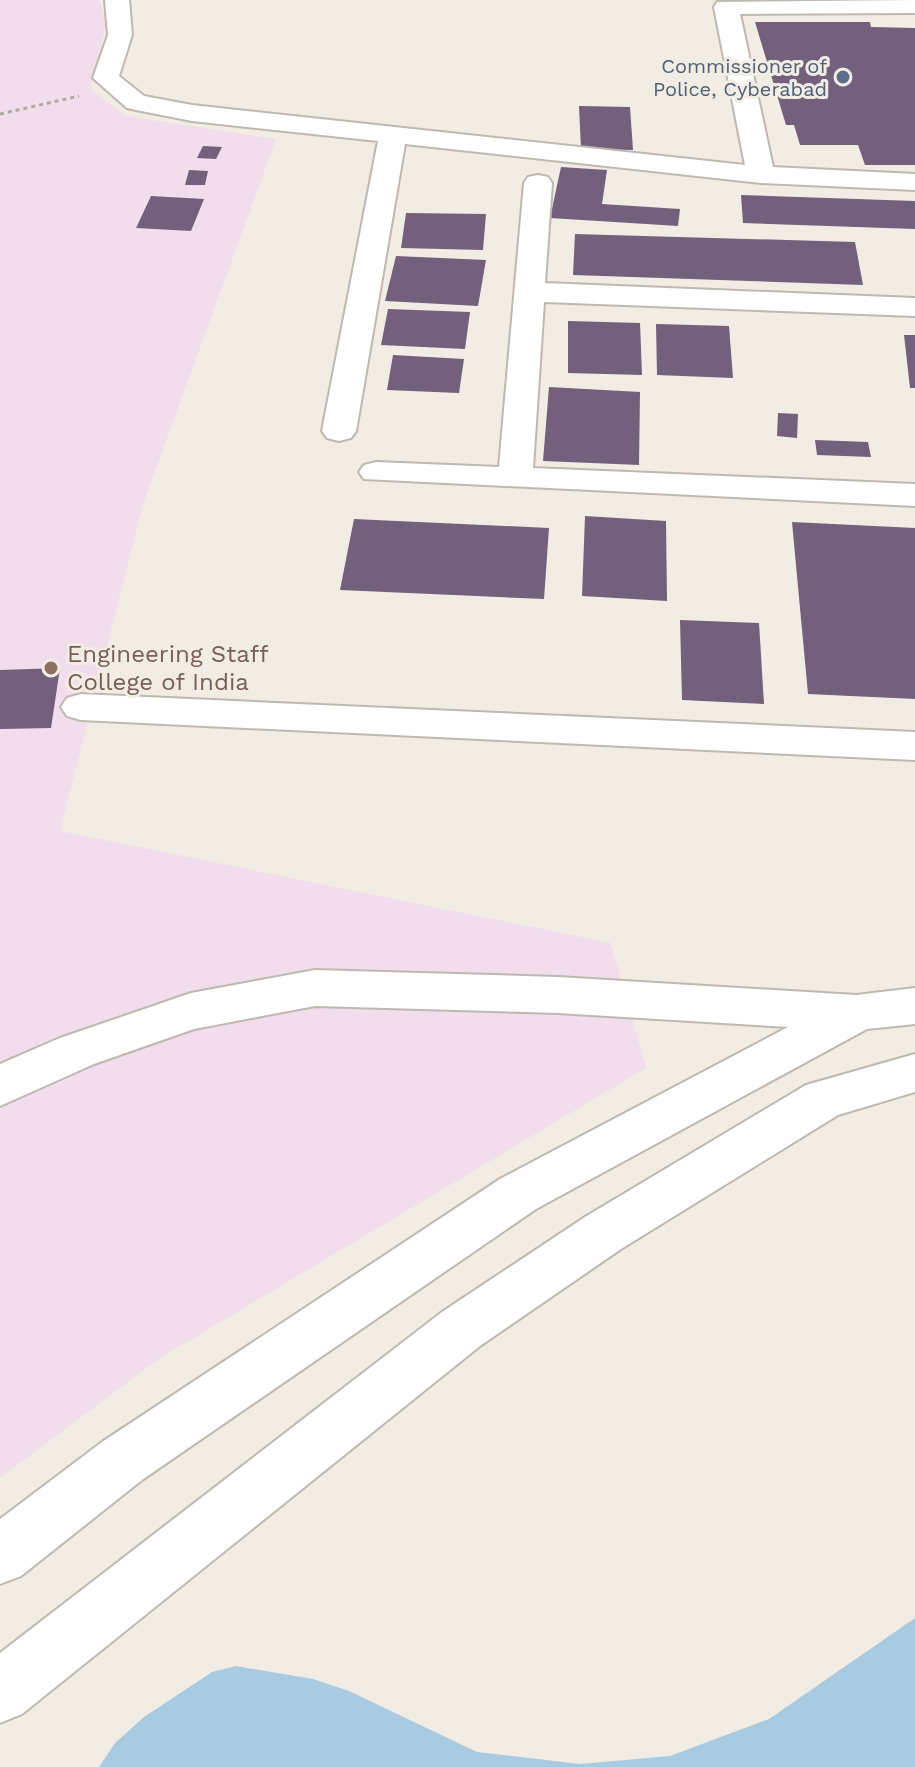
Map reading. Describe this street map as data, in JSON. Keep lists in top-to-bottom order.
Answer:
{
  "places": ["Commissioner of Police, Cyberabad", "Engineering Staff College of India"]
}
